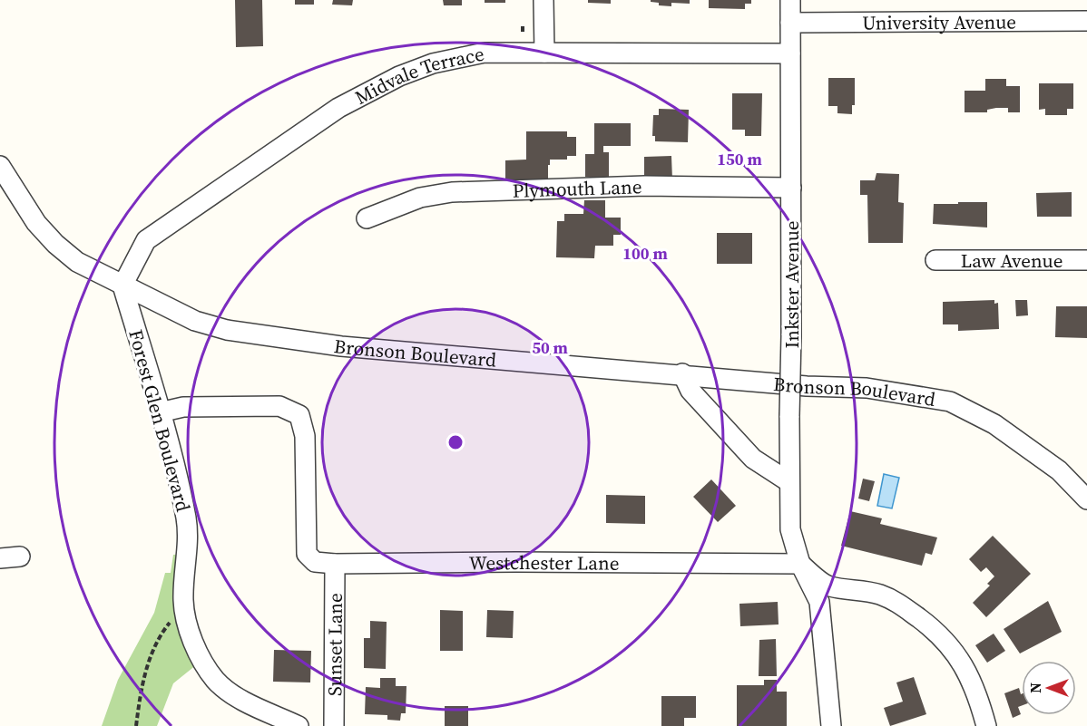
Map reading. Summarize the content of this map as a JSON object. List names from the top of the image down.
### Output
{
  "streets": {
    "street": [
      "University Avenue",
      "Midvale Terrace",
      "Plymouth Lane",
      "Law Avenue",
      "Inkster Avenue",
      "Bronson Boulevard",
      "Forest Glen Boulevard",
      "Westchester Lane",
      "Sunset Lane"
    ]
  },
  "crossings": [
    ["University Avenue", "Inkster Avenue"],
    ["Midvale Terrace", "Inkster Avenue"],
    ["Midvale Terrace", "Bronson Boulevard"],
    ["Midvale Terrace", "Forest Glen Boulevard"],
    ["Plymouth Lane", "Inkster Avenue"],
    ["Inkster Avenue", "Westchester Lane"],
    ["Bronson Boulevard", "Forest Glen Boulevard"],
    ["Forest Glen Boulevard", "Westchester Lane"],
    ["Westchester Lane", "Sunset Lane"]
  ],
  "north": "left",
  "rings": ["150 m", "100 m", "50 m"]
}
